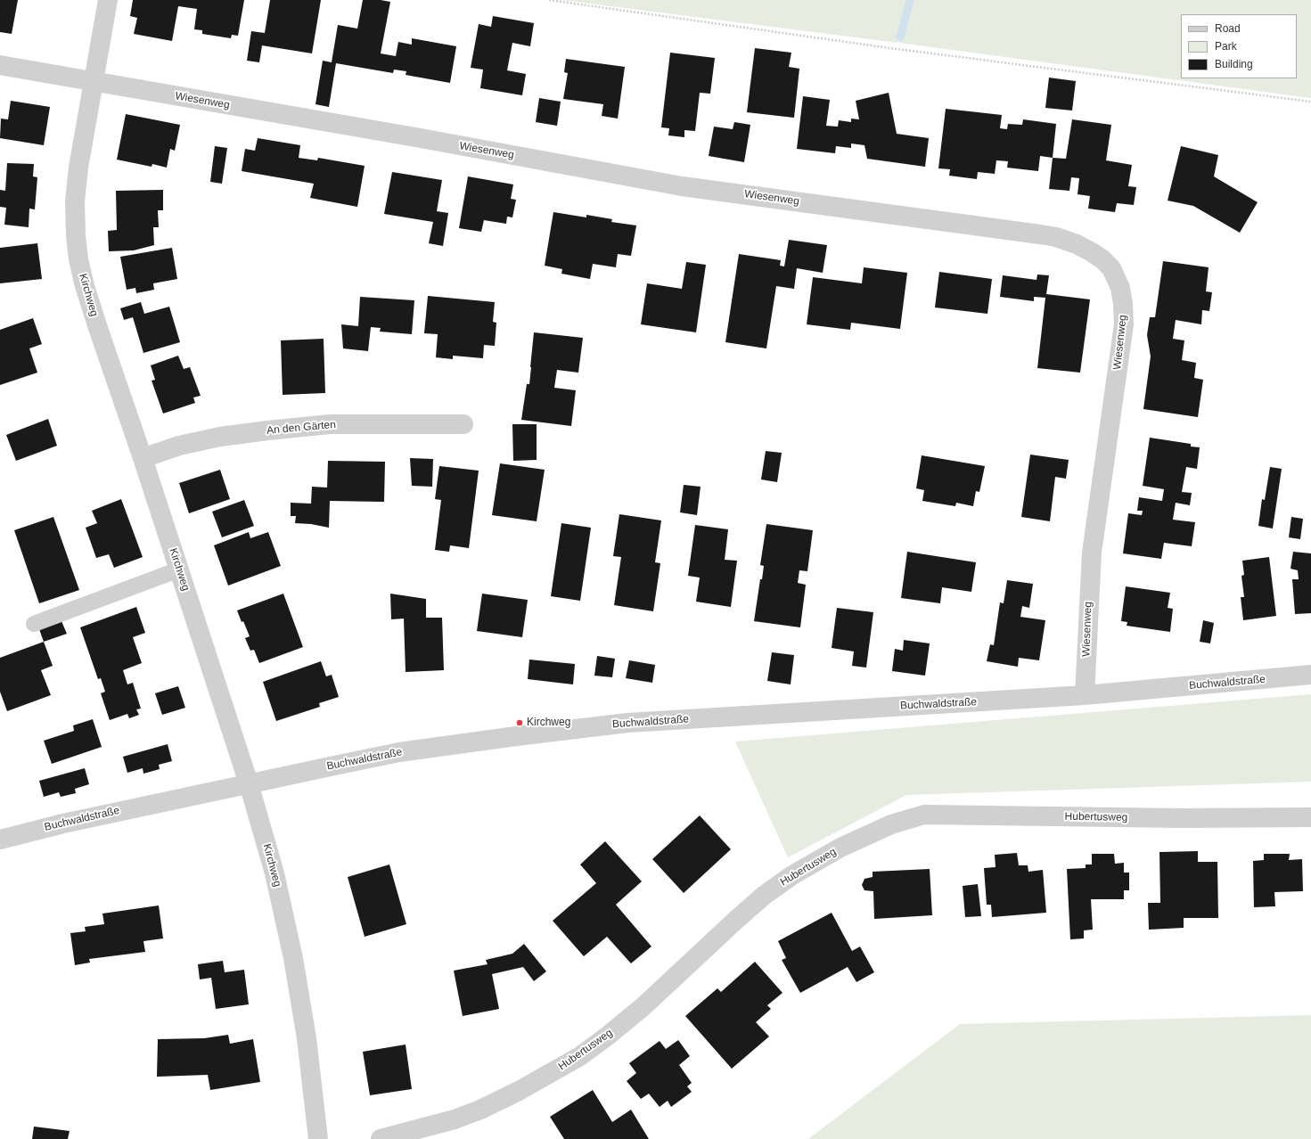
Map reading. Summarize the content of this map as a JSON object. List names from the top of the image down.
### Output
{
  "streets": {
    "street": [
      "Wiesenweg",
      "Kirchweg",
      "An den Gärten",
      "Buchwaldstraße",
      "Hubertusweg"
    ]
  },
  "crossings": [
    ["Wiesenweg", "Kirchweg"],
    ["Wiesenweg", "Buchwaldstraße"],
    ["Kirchweg", "An den Gärten"],
    ["Kirchweg", "Buchwaldstraße"]
  ],
  "places": ["Kirchweg"],
  "legend": ["Road", "Park", "Building"]
}
